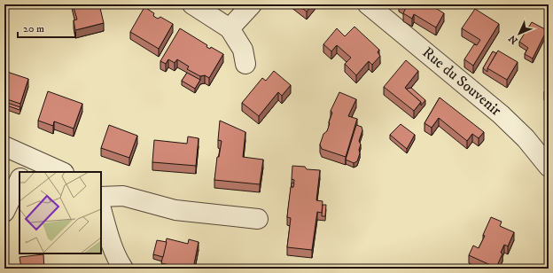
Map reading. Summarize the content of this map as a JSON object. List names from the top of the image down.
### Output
{
  "streets": {
    "street": ["Rue du Souvenir"]
  },
  "scale_bar": "20 m",
  "north": "bottom left"
}
